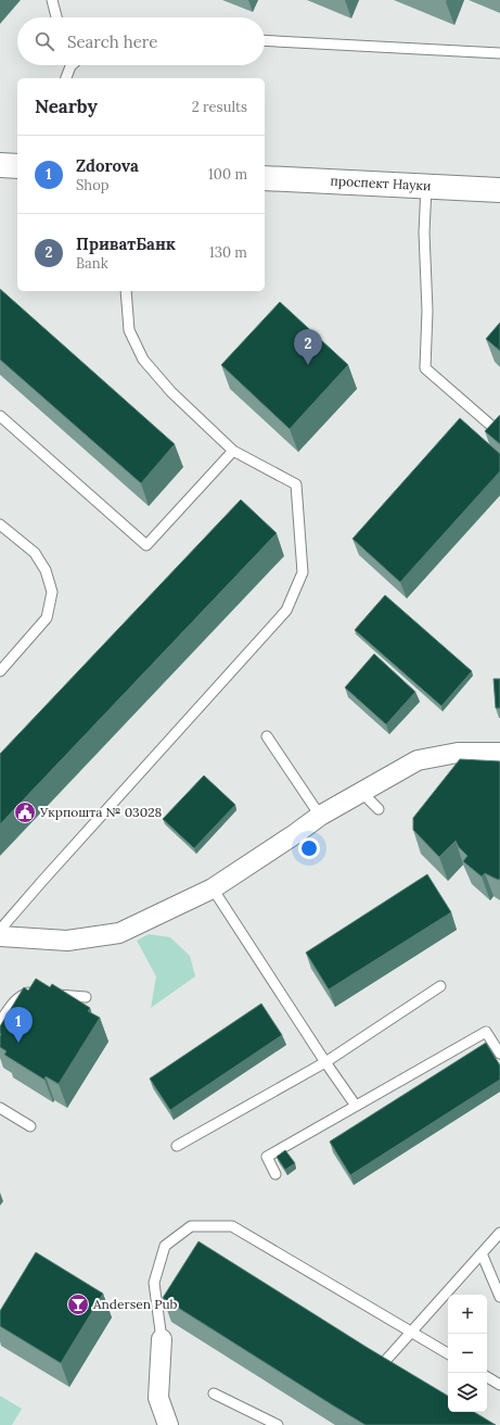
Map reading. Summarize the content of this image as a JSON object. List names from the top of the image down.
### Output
{
  "streets": {
    "main road": ["проспект Науки"]
  },
  "places": {
    "public building": ["Укрпошта № 03028"],
    "bar": ["Andersen Pub"]
  },
  "page": {
    "search": "Search here",
    "heading": ["Nearby", "2 results"],
    "list": [
      {
        "mark": "1",
        "name": "Zdorova",
        "note": "Shop",
        "value": "100 m"
      },
      {
        "mark": "2",
        "name": "ПриватБанк",
        "note": "Bank",
        "value": "130 m"
      }
    ],
    "pins": ["2", "1"],
    "map_buttons": ["+", "−"]
  }
}
